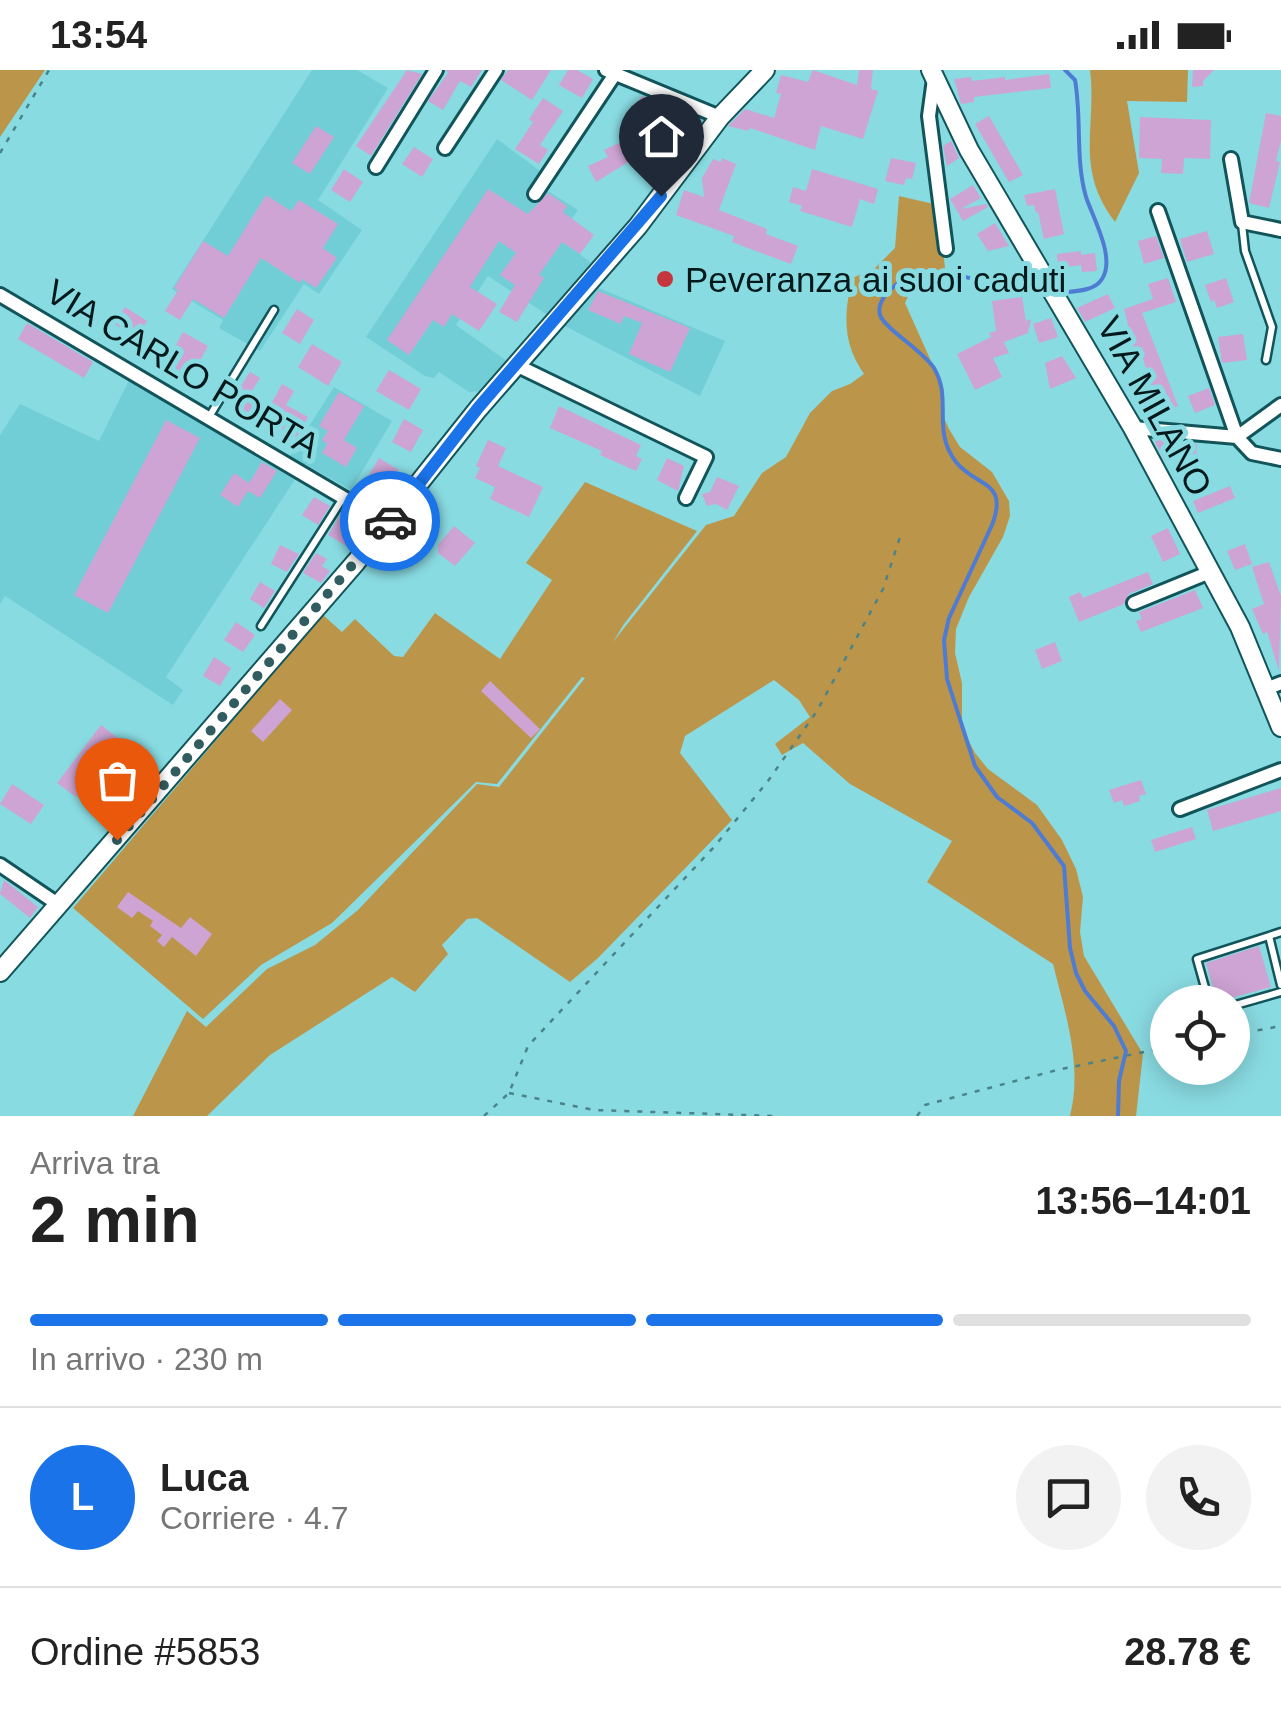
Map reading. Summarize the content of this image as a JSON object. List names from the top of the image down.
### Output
{
  "streets": {
    "street": ["VIA CARLO PORTA", "VIA MILANO"]
  },
  "places": ["Peveranza ai suoi caduti"],
  "page": {
    "status": "13:54",
    "heading": ["2 min", "Arriva tra", "13:56–14:01"],
    "panel": [
      "Luca",
      "Corriere · 4.7",
      "Ordine #5853",
      "28.78 €"
    ],
    "bar": "In arrivo · 230 m",
    "round": "L"
  }
}
